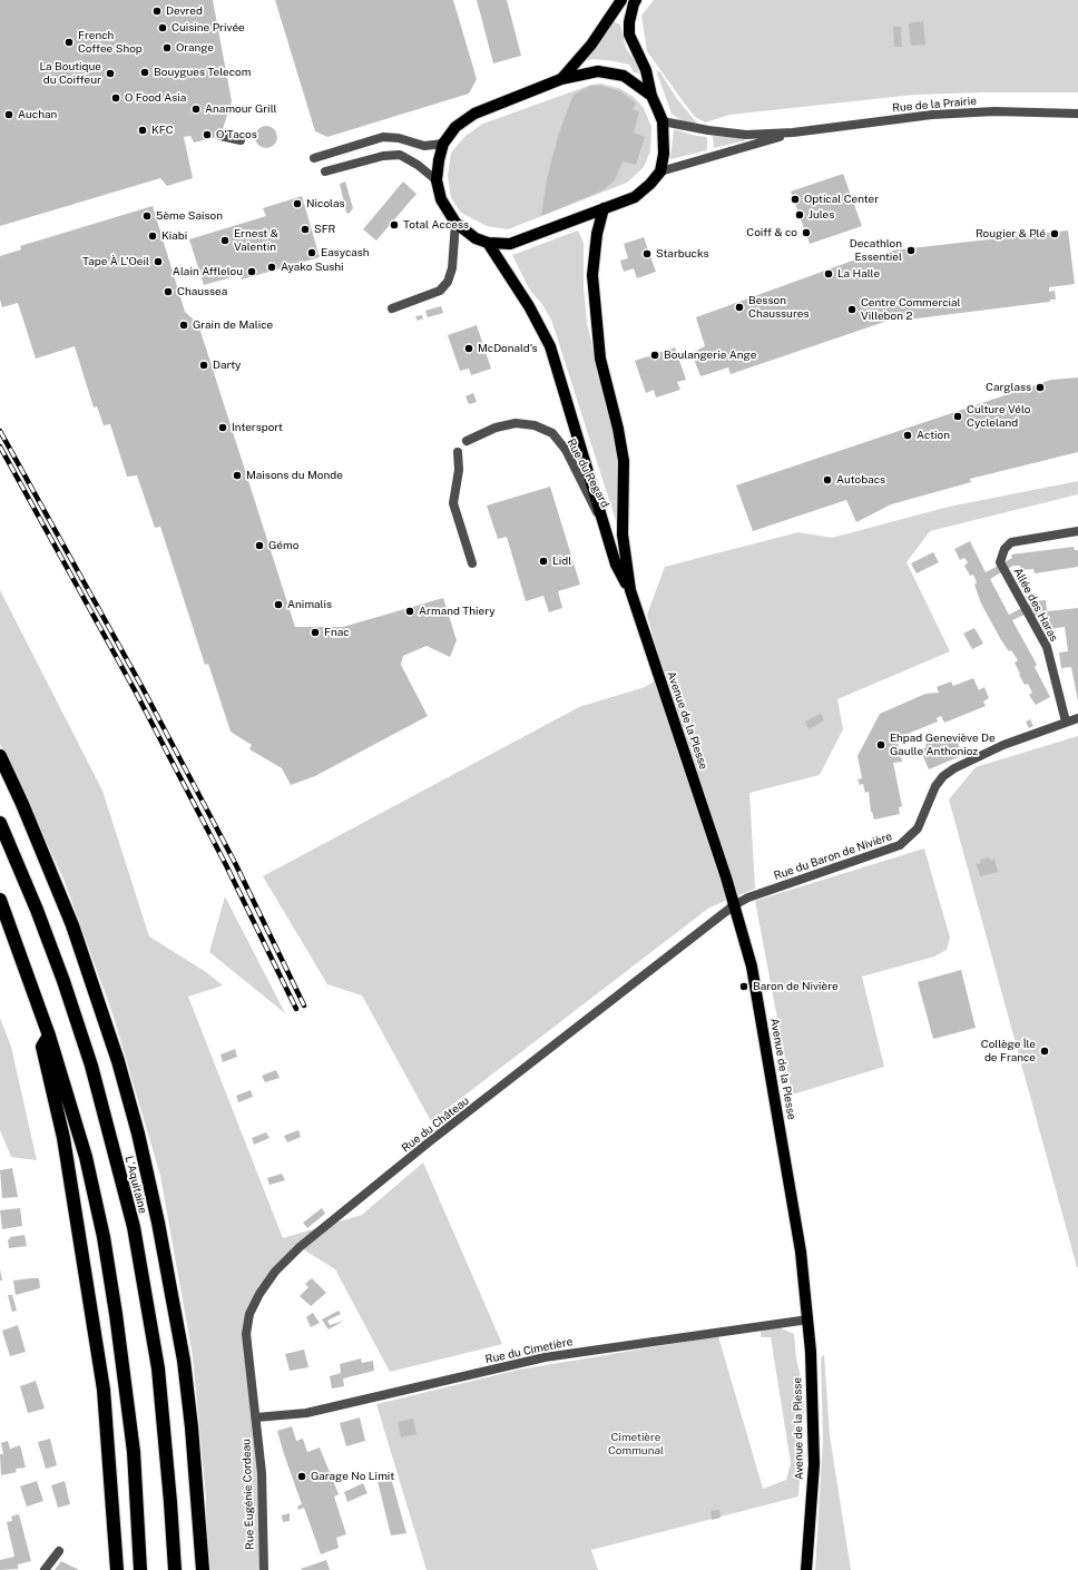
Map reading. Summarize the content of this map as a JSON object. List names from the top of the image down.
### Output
{
  "streets": {
    "highway": ["L'Aquitaine"],
    "main road": ["Avenue de la Plesse"],
    "street": [
      "Rue de la Prairie",
      "Rue du Regard",
      "Allée des Haras",
      "Rue du Baron de Nivière",
      "Rue du Château",
      "Rue du Cimetière",
      "Rue Eugénie Cordeau"
    ]
  },
  "crossings": [
    ["Rue de la Prairie", "Avenue de la Plesse"],
    ["Rue du Regard", "Avenue de la Plesse"],
    ["Allée des Haras", "Rue du Baron de Nivière"],
    ["Avenue de la Plesse", "Rue du Baron de Nivière"],
    ["Avenue de la Plesse", "Rue du Château"],
    ["Avenue de la Plesse", "Rue du Cimetière"],
    ["Rue du Baron de Nivière", "Rue du Château"],
    ["Rue du Château", "Rue du Cimetière"],
    ["Rue du Château", "Rue Eugénie Cordeau"],
    ["Rue du Cimetière", "Rue Eugénie Cordeau"]
  ],
  "parks": ["Cimetière Communal"],
  "places": [
    "Devred",
    "Cuisine Privée",
    "French Coffee Shop",
    "Orange",
    "Bouygues Telecom",
    "La Boutique du Coiffeur",
    "O Food Asia",
    "Anamour Grill",
    "Auchan",
    "KFC",
    "O'Tacos",
    "Optical Center",
    "Nicolas",
    "Jules",
    "5ème Saison",
    "Total Access",
    "SFR",
    "Coiff & co",
    "Rougier & Plé",
    "Kiabi",
    "Ernest & Valentin",
    "Decathlon Essentiel",
    "Easycash",
    "Starbucks",
    "Tape À L’Oeil",
    "Ayako Sushi",
    "Alain Afflelou",
    "La Halle",
    "Chaussea",
    "Besson Chaussures",
    "Centre Commercial Villebon 2",
    "Grain de Malice",
    "McDonald's",
    "Boulangerie Ange",
    "Darty",
    "Carglass",
    "Culture Vélo Cycleland",
    "Intersport",
    "Action",
    "Maisons du Monde",
    "Autobacs",
    "Gémo",
    "Lidl",
    "Animalis",
    "Armand Thiery",
    "Fnac",
    "Ehpad Geneviève De Gaulle Anthonioz",
    "Baron de Nivière",
    "Collège Île de France",
    "Garage No Limit"
  ]
}
